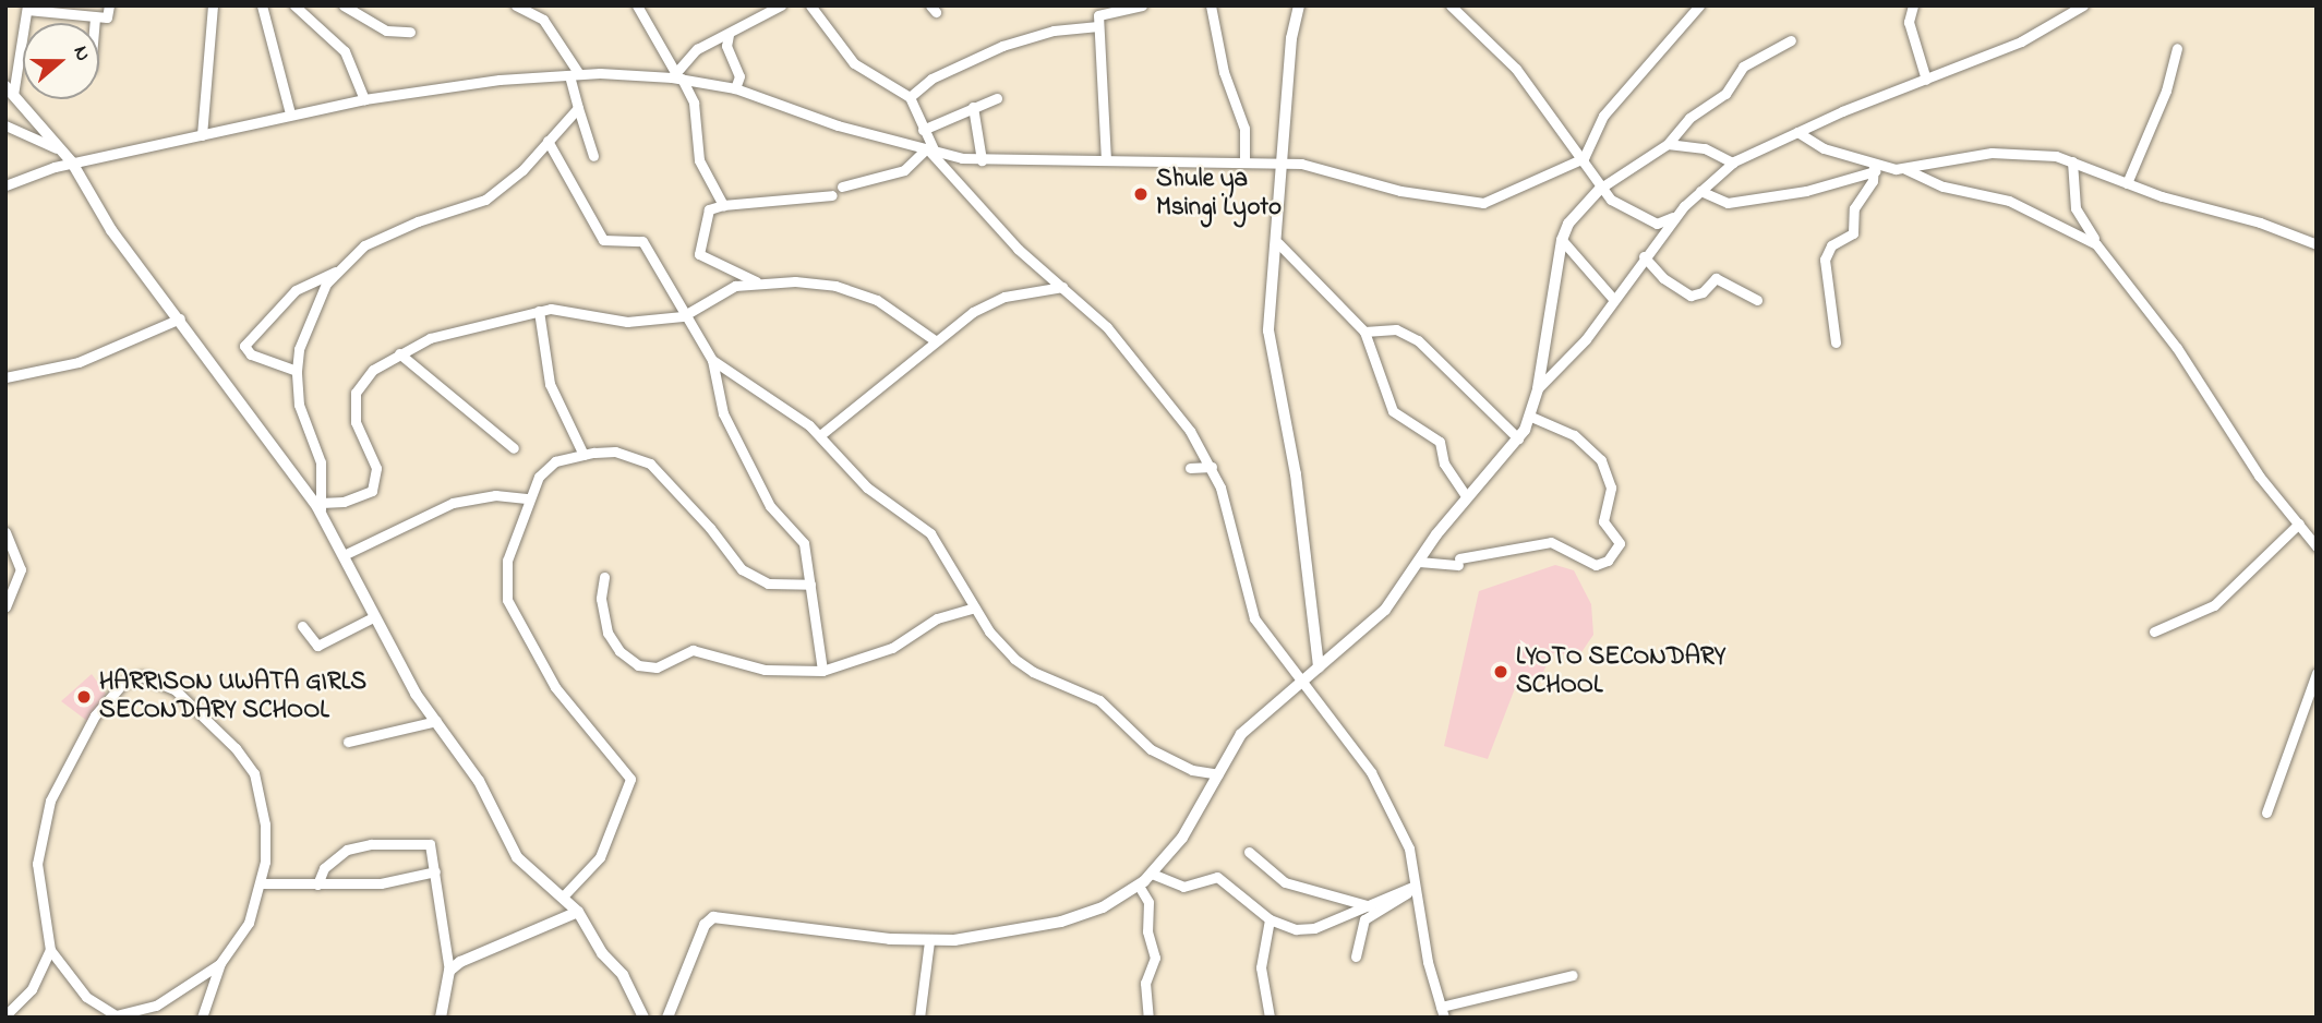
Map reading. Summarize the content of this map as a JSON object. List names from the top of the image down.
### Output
{
  "places": ["Shule ya Msingi Lyoto", "LYOTO SECONDARY SCHOOL", "HARRISON UWATA GIRLS SECONDARY SCHOOL"],
  "north": "right"
}
